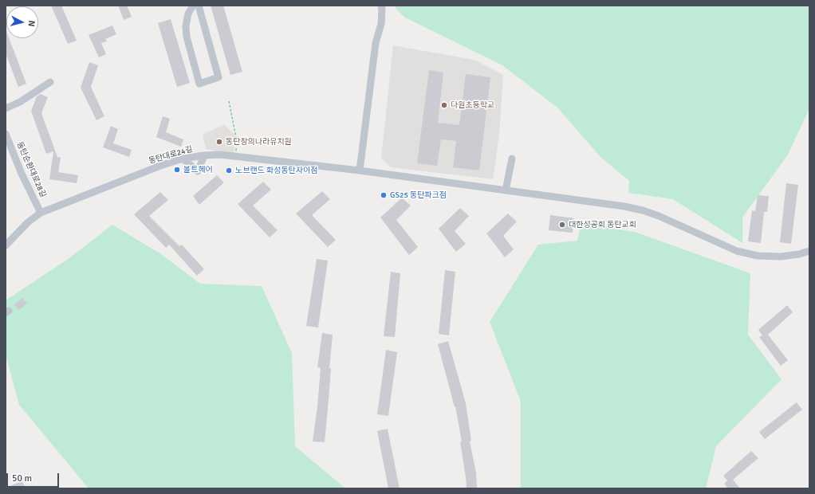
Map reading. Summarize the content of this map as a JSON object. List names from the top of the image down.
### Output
{
  "streets": {
    "street": ["동탄대로24길", "동탄순환대로28길"]
  },
  "crossings": [
    ["동탄대로24길", "동탄순환대로28길"]
  ],
  "places": [
    "다원초등학교",
    "동탄창의나라유치원",
    "볼트헤어",
    "노브랜드 화성동탄자이점",
    "GS25 동탄파크점",
    "대한성공회 동탄교회"
  ],
  "scale_bar": "50 m",
  "north": "right"
}
